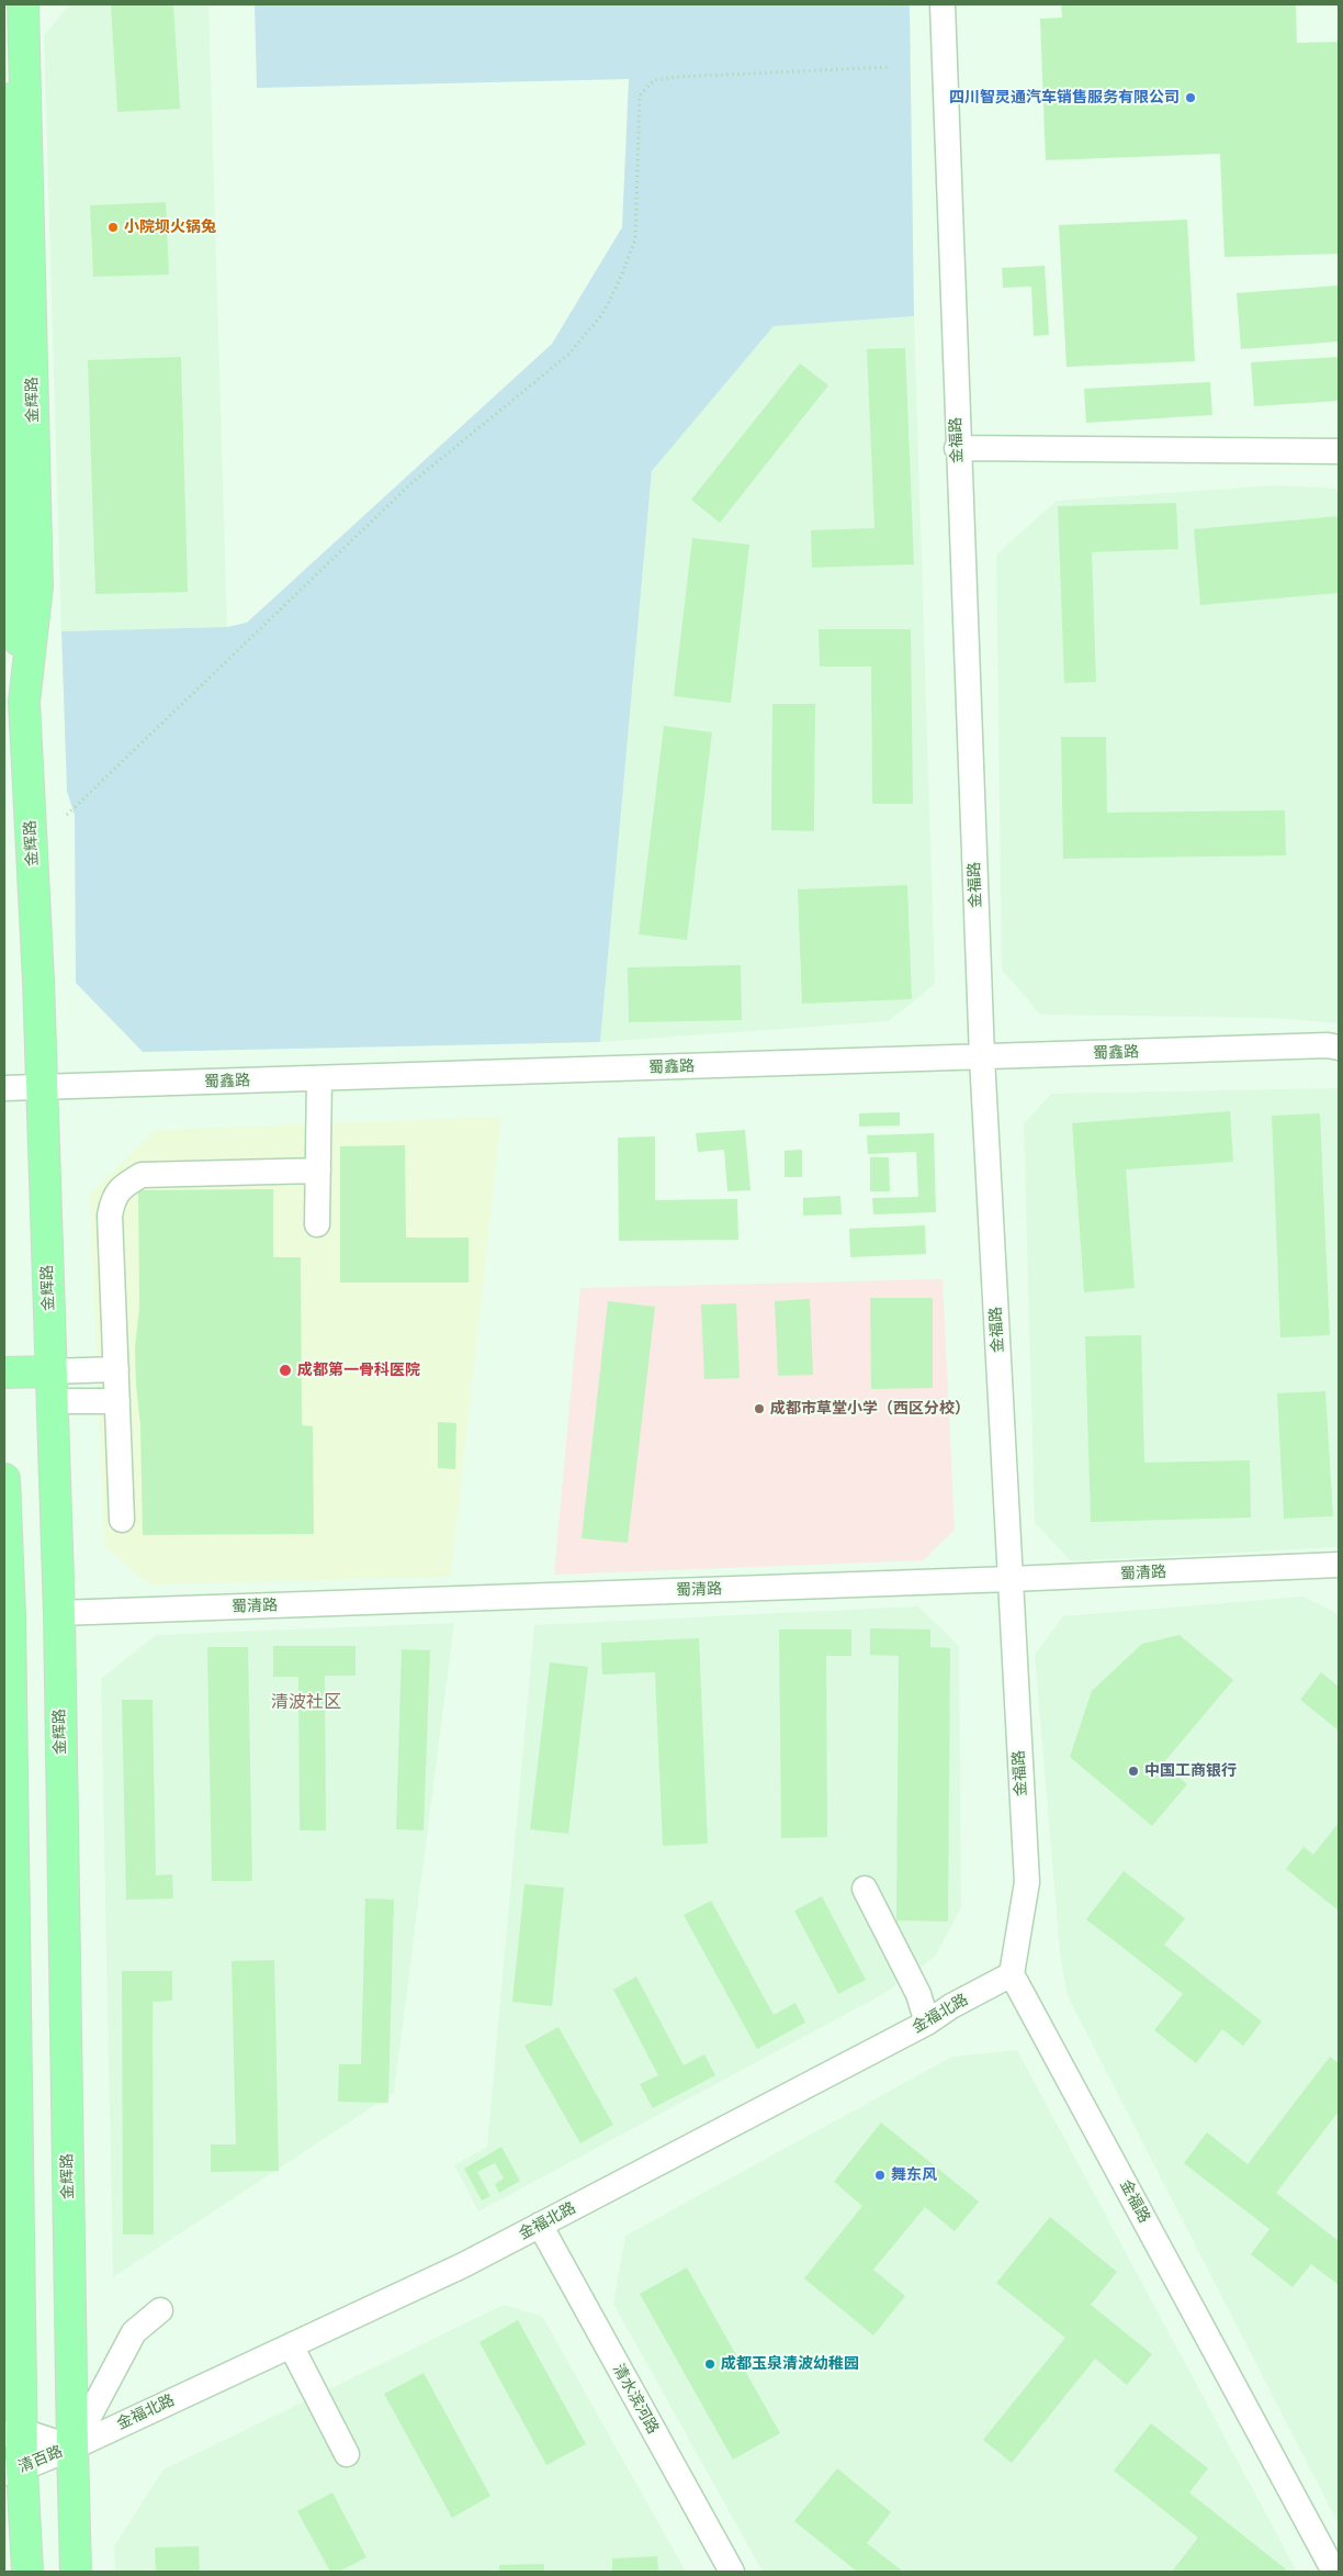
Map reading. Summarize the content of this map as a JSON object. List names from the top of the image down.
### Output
{
  "streets": {
    "main road": ["金辉路"],
    "street": [
      "金福路",
      "蜀鑫路",
      "蜀清路",
      "金福北路",
      "清水滨河路",
      "清百路"
    ]
  },
  "crossings": [
    ["金辉路", "蜀鑫路"],
    ["金辉路", "蜀清路"],
    ["金辉路", "金福北路"],
    ["金辉路", "清百路"],
    ["金福路", "蜀鑫路"],
    ["金福路", "蜀清路"],
    ["金福路", "金福北路"],
    ["金福北路", "清水滨河路"],
    ["金福北路", "清百路"]
  ],
  "districts": ["清波社区"],
  "places": [
    "四川智灵通汽车销售服务有限公司",
    "小院坝火锅兔",
    "成都第一骨科医院",
    "成都市草堂小学（西区分校）",
    "中国工商银行",
    "舞东风",
    "成都玉泉清波幼稚园"
  ]
}
